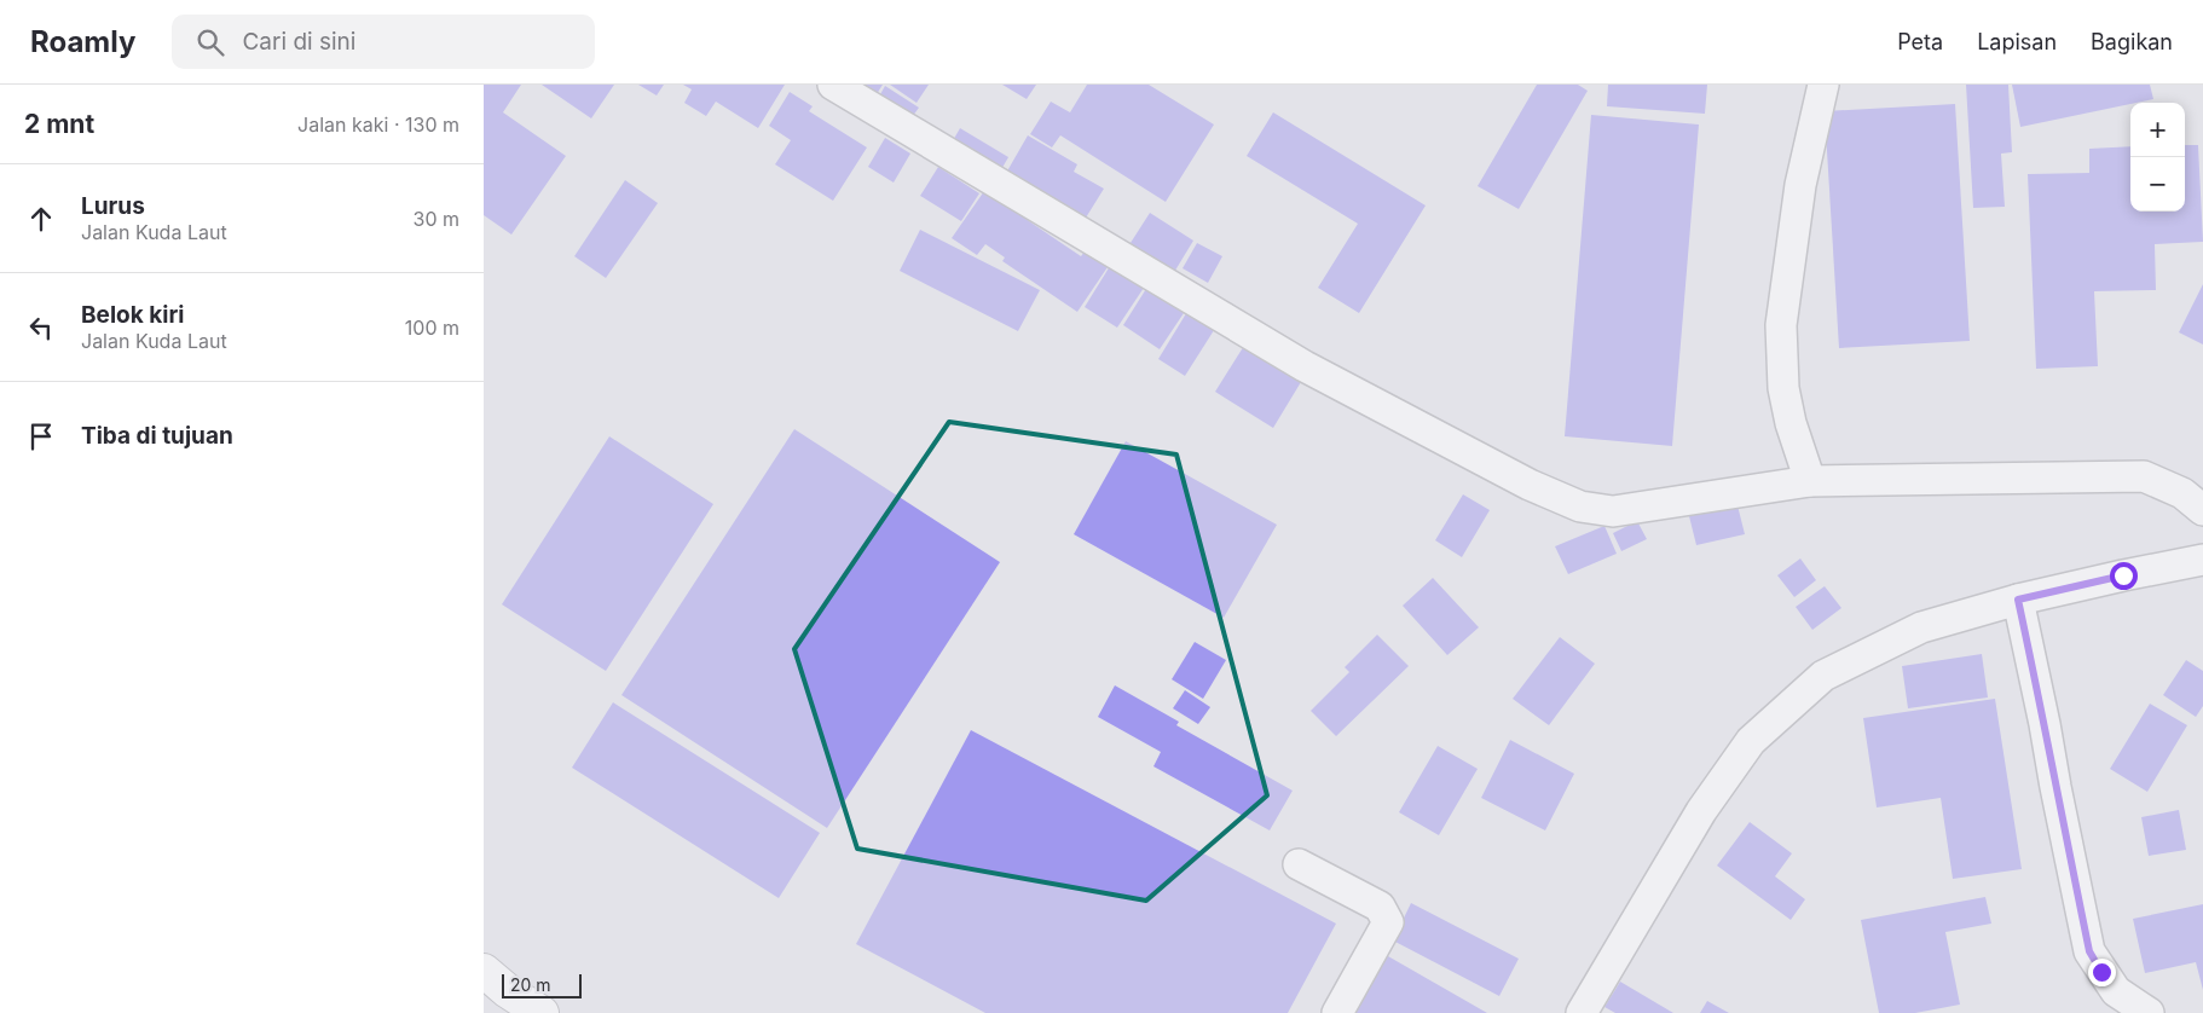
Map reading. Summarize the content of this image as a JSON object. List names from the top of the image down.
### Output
{
  "scale_bar": "20 m",
  "page": {
    "header": "Roamly",
    "search": "Cari di sini",
    "nav": ["Peta", "Lapisan", "Bagikan"],
    "heading": ["2 mnt", "Jalan kaki · 130 m"],
    "map_buttons": ["+", "−"],
    "list": [
      ["Lurus", "Jalan Kuda Laut", "30 m"],
      ["Belok kiri", "Jalan Kuda Laut", "100 m"],
      "Tiba di tujuan"
    ],
    "scale": "20 m"
  }
}
